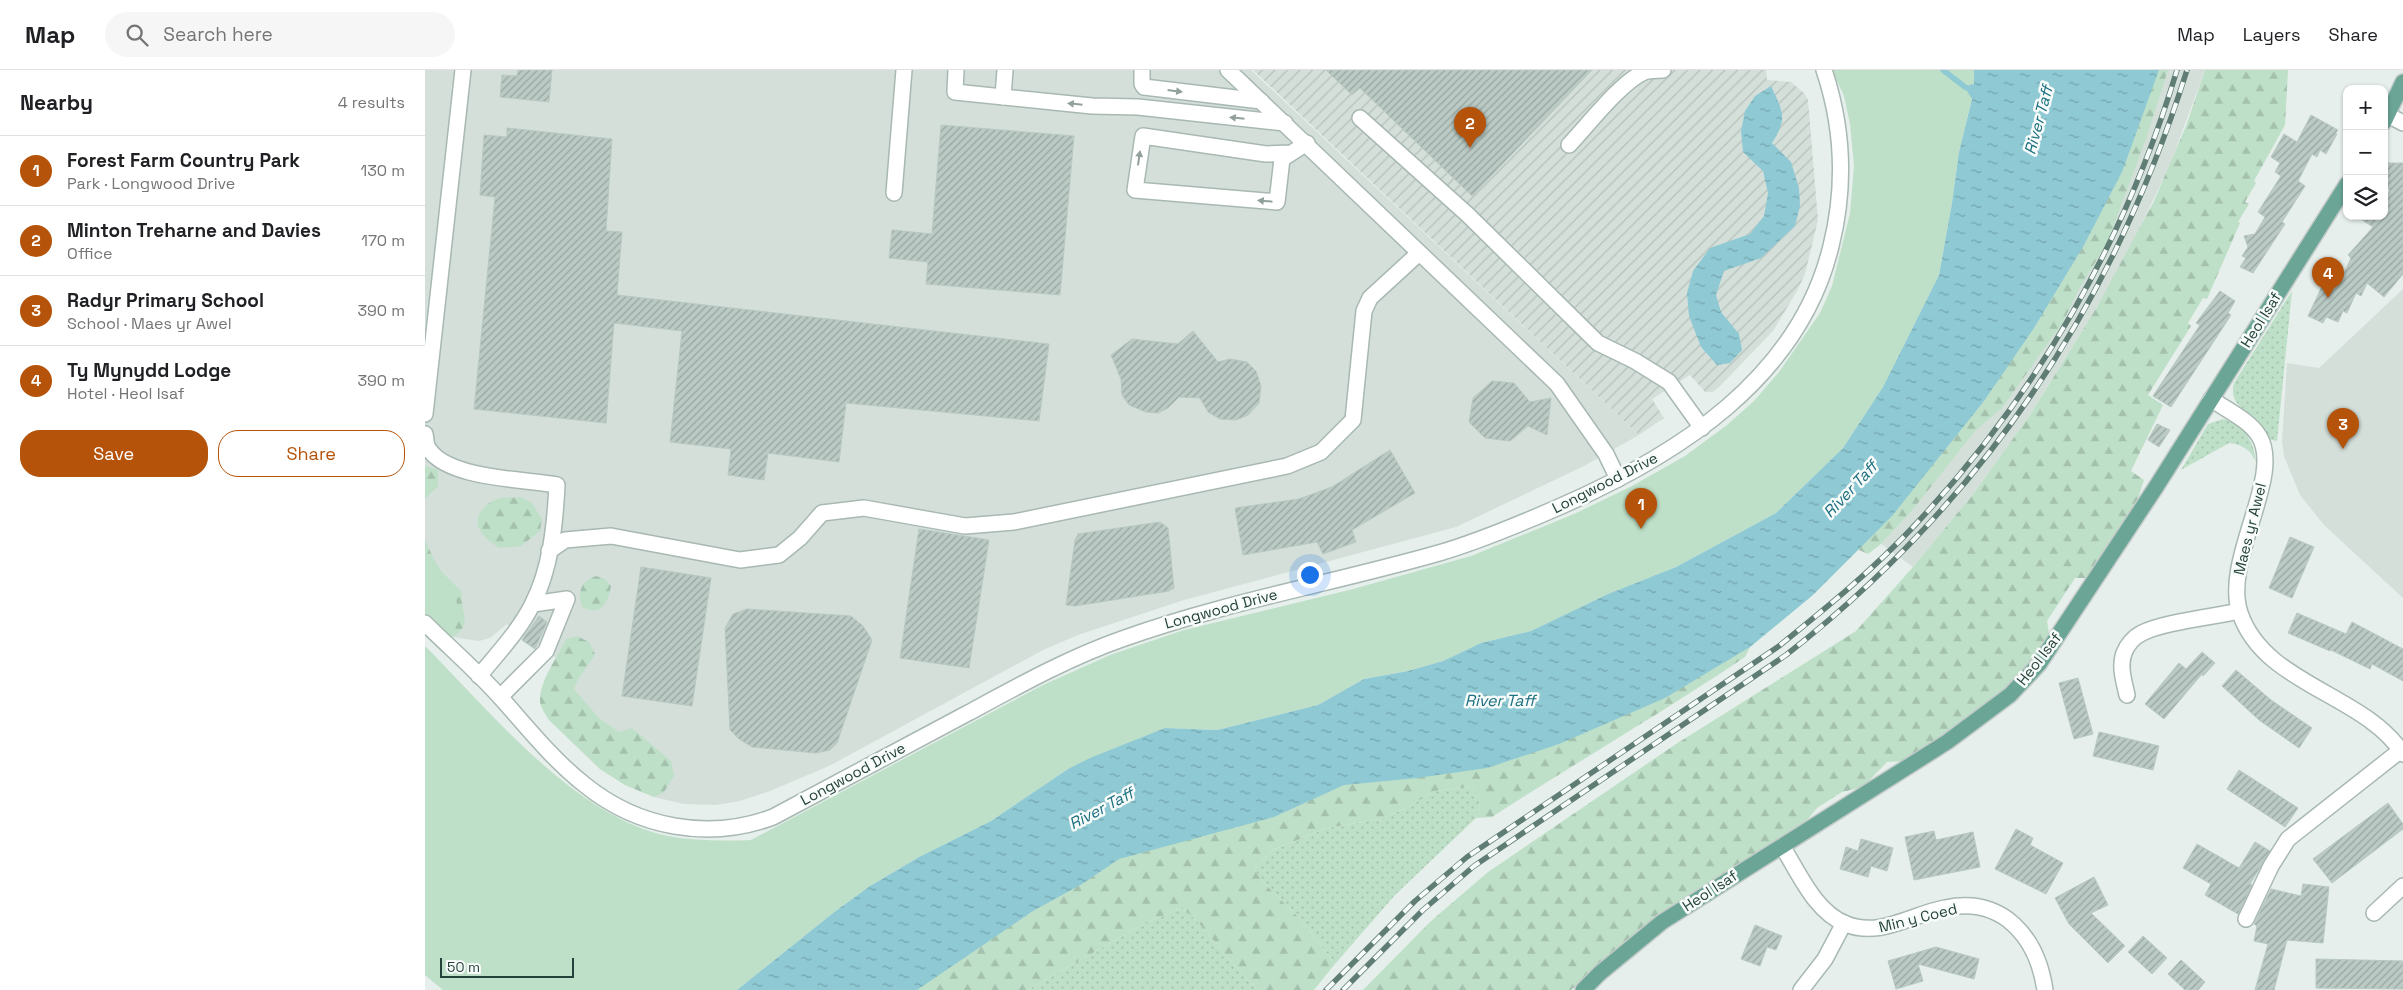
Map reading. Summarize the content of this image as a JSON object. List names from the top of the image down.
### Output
{
  "streets": {
    "main road": ["Heol Isaf"],
    "street": ["Longwood Drive", "Maes yr Awel", "Min y Coed"]
  },
  "crossings": [
    ["Heol Isaf", "Maes yr Awel"],
    ["Heol Isaf", "Min y Coed"]
  ],
  "water": ["River Taff"],
  "scale_bar": "50 m",
  "page": {
    "header": "Map",
    "search": "Search here",
    "nav": ["Map", "Layers", "Share"],
    "heading": ["Nearby", "4 results"],
    "map_buttons": ["+", "−"],
    "pins": [
      "2",
      "4",
      "3",
      "1"
    ],
    "list": [
      {
        "mark": "1",
        "name": "Forest Farm Country Park",
        "note": "Park · Longwood Drive",
        "value": "130 m"
      },
      {
        "mark": "2",
        "name": "Minton Treharne and Davies",
        "note": "Office",
        "value": "170 m"
      },
      {
        "mark": "3",
        "name": "Radyr Primary School",
        "note": "School · Maes yr Awel",
        "value": "390 m"
      },
      {
        "mark": "4",
        "name": "Ty Mynydd Lodge",
        "note": "Hotel · Heol Isaf",
        "value": "390 m"
      }
    ],
    "buttons": ["Save", "Share"],
    "scale": "50 m"
  }
}
